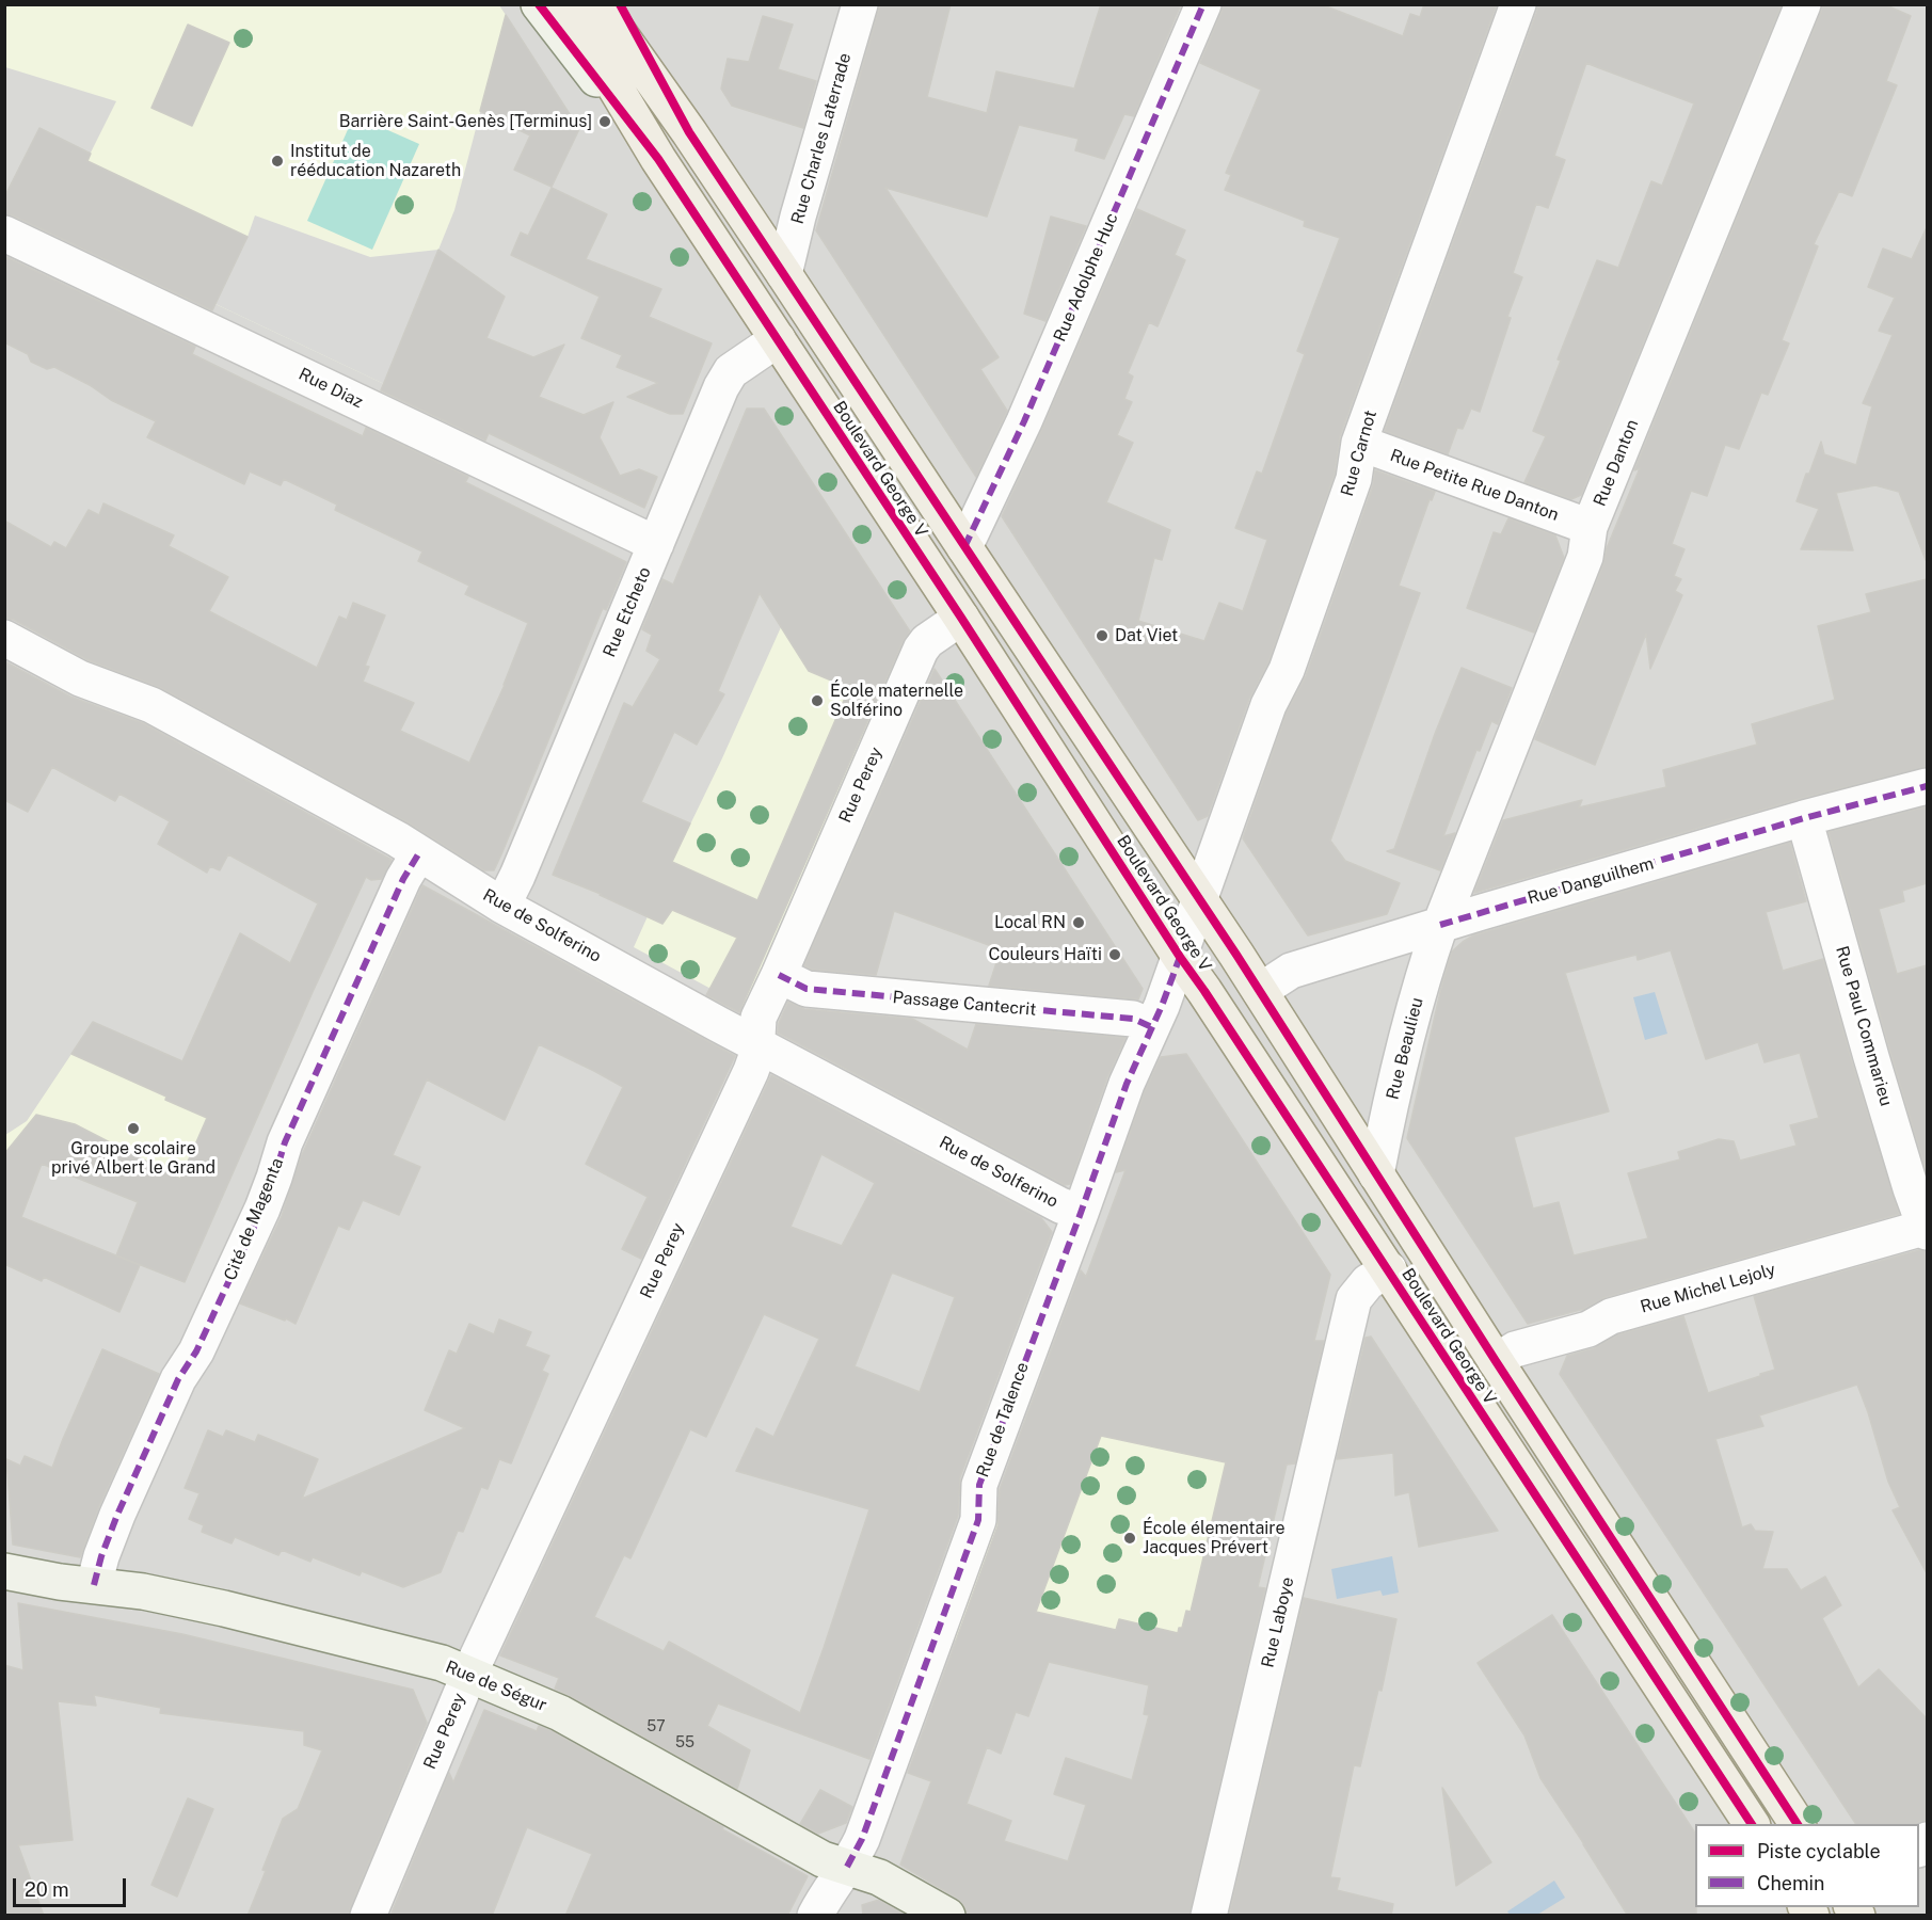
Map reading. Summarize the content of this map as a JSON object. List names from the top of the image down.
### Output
{
  "streets": {
    "main road": ["Boulevard George V"],
    "street": [
      "Rue Charles Laterrade",
      "Rue Adolphe Huc",
      "Rue Diaz",
      "Rue Carnot",
      "Rue Danton",
      "Rue Petite Rue Danton",
      "Rue Etcheto",
      "Rue Perey",
      "Rue Danguilhem",
      "Rue de Solferino",
      "Passage Cantecrit",
      "Rue Paul Commarieu",
      "Rue Beaulieu",
      "Cité de Magenta",
      "Rue Michel Lejoly",
      "Rue de Talence",
      "Rue Laboye",
      "Rue de Ségur"
    ]
  },
  "crossings": [
    ["Rue Charles Laterrade", "Boulevard George V"],
    ["Rue Adolphe Huc", "Boulevard George V"],
    ["Rue Diaz", "Rue Etcheto"],
    ["Rue Carnot", "Boulevard George V"],
    ["Rue Carnot", "Rue Petite Rue Danton"],
    ["Rue Carnot", "Rue de Talence"],
    ["Rue Danton", "Rue Petite Rue Danton"],
    ["Rue Danton", "Rue Danguilhem"],
    ["Rue Danton", "Rue Beaulieu"],
    ["Boulevard George V", "Rue Etcheto"],
    ["Boulevard George V", "Rue Perey"],
    ["Boulevard George V", "Rue Danguilhem"],
    ["Boulevard George V", "Rue Beaulieu"],
    ["Boulevard George V", "Rue Michel Lejoly"],
    ["Boulevard George V", "Rue de Talence"],
    ["Boulevard George V", "Rue Laboye"],
    ["Rue Etcheto", "Rue de Solferino"],
    ["Rue Perey", "Rue de Solferino"],
    ["Rue Perey", "Passage Cantecrit"],
    ["Rue Perey", "Rue de Ségur"],
    ["Rue Danguilhem", "Rue Paul Commarieu"],
    ["Rue Danguilhem", "Rue Beaulieu"],
    ["Rue de Solferino", "Cité de Magenta"],
    ["Rue de Solferino", "Rue de Talence"],
    ["Passage Cantecrit", "Rue de Talence"],
    ["Rue Paul Commarieu", "Rue Michel Lejoly"],
    ["Cité de Magenta", "Rue de Ségur"],
    ["Rue de Talence", "Rue de Ségur"]
  ],
  "places": [
    "Barrière Saint-Genès [Terminus]",
    "Institut de rééducation Nazareth",
    "Dat Viet",
    "École maternelle Solférino",
    "Local RN",
    "Couleurs Haïti",
    "Groupe scolaire privé Albert le Grand",
    "École élementaire Jacques Prévert"
  ],
  "house_numbers": ["57", "55"],
  "legend": ["Piste cyclable", "Chemin"],
  "scale_bar": "20 m"
}
